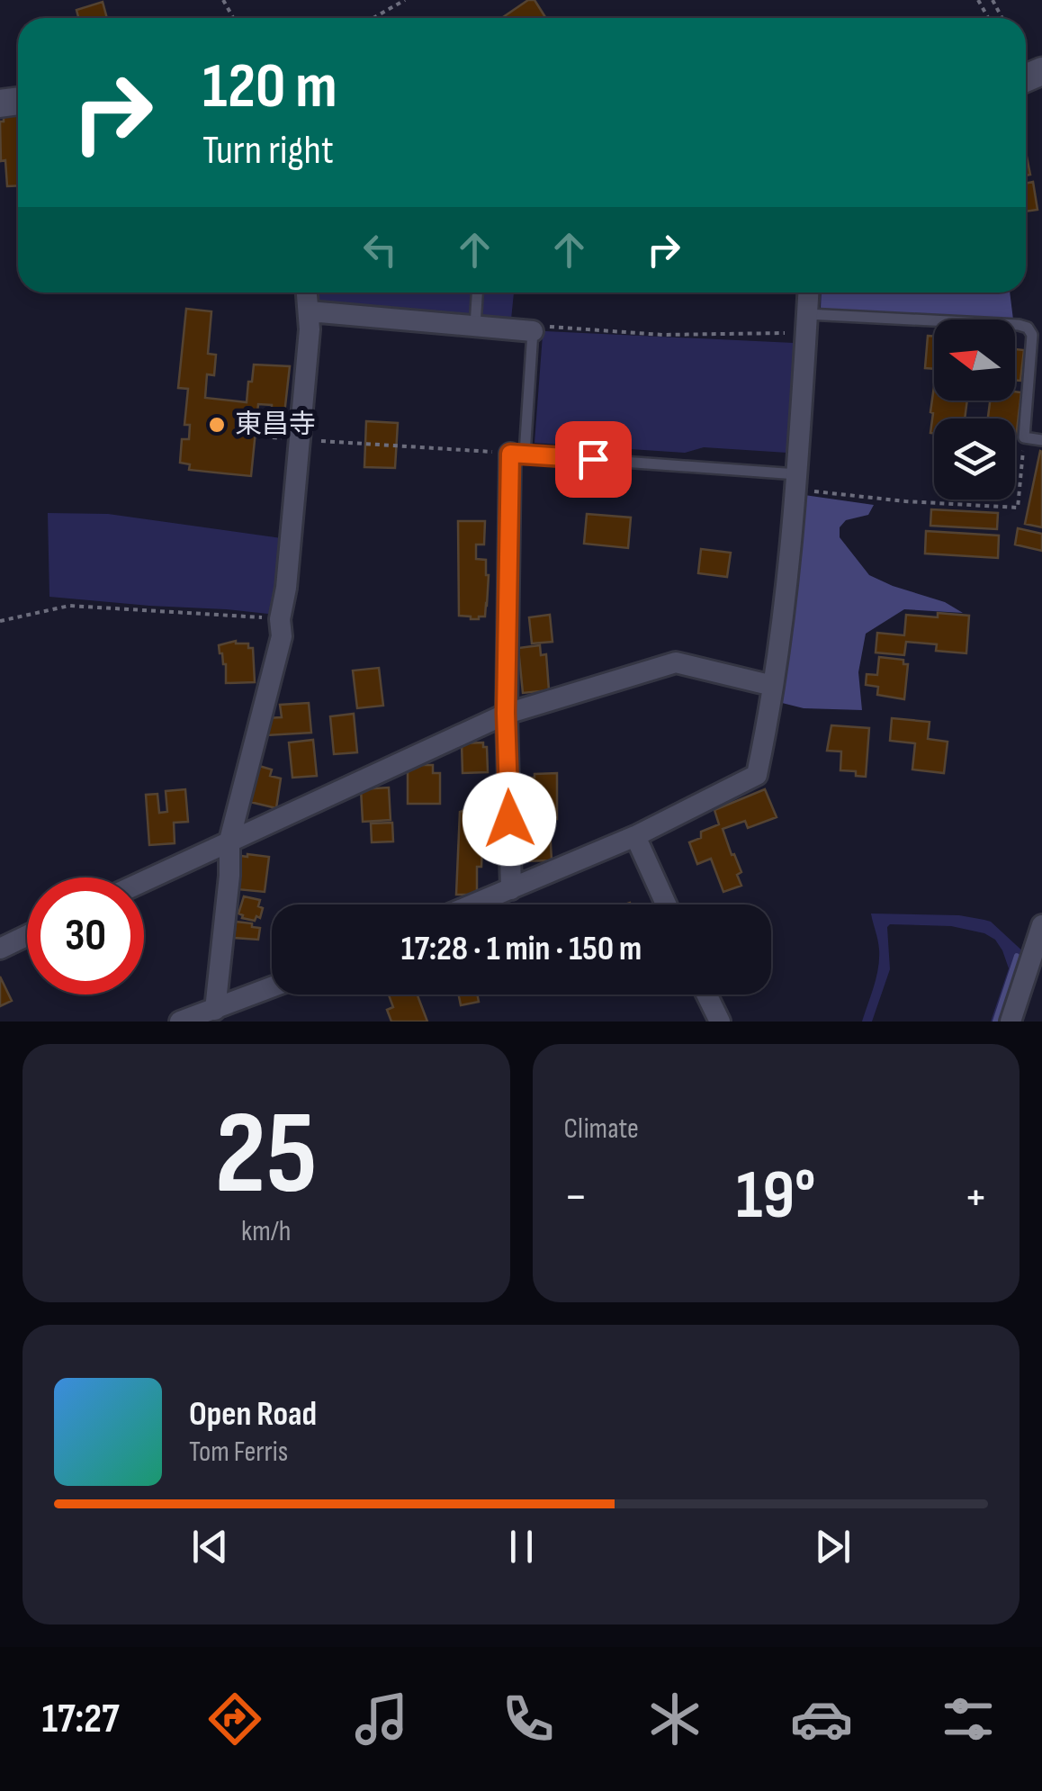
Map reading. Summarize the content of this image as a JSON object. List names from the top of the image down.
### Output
{
  "places": ["東昌寺"],
  "north": "left",
  "page": {
    "turn": ["120 m", "Turn right"],
    "limit": "30",
    "trip": "17:28 · 1 min · 150 m",
    "tile": [
      ["25", "km/h"],
      "Climate"
    ],
    "heat": ["−", "19°", "+"],
    "song": ["Open Road", "Tom Ferris"],
    "tabs": "17:27"
  }
}
